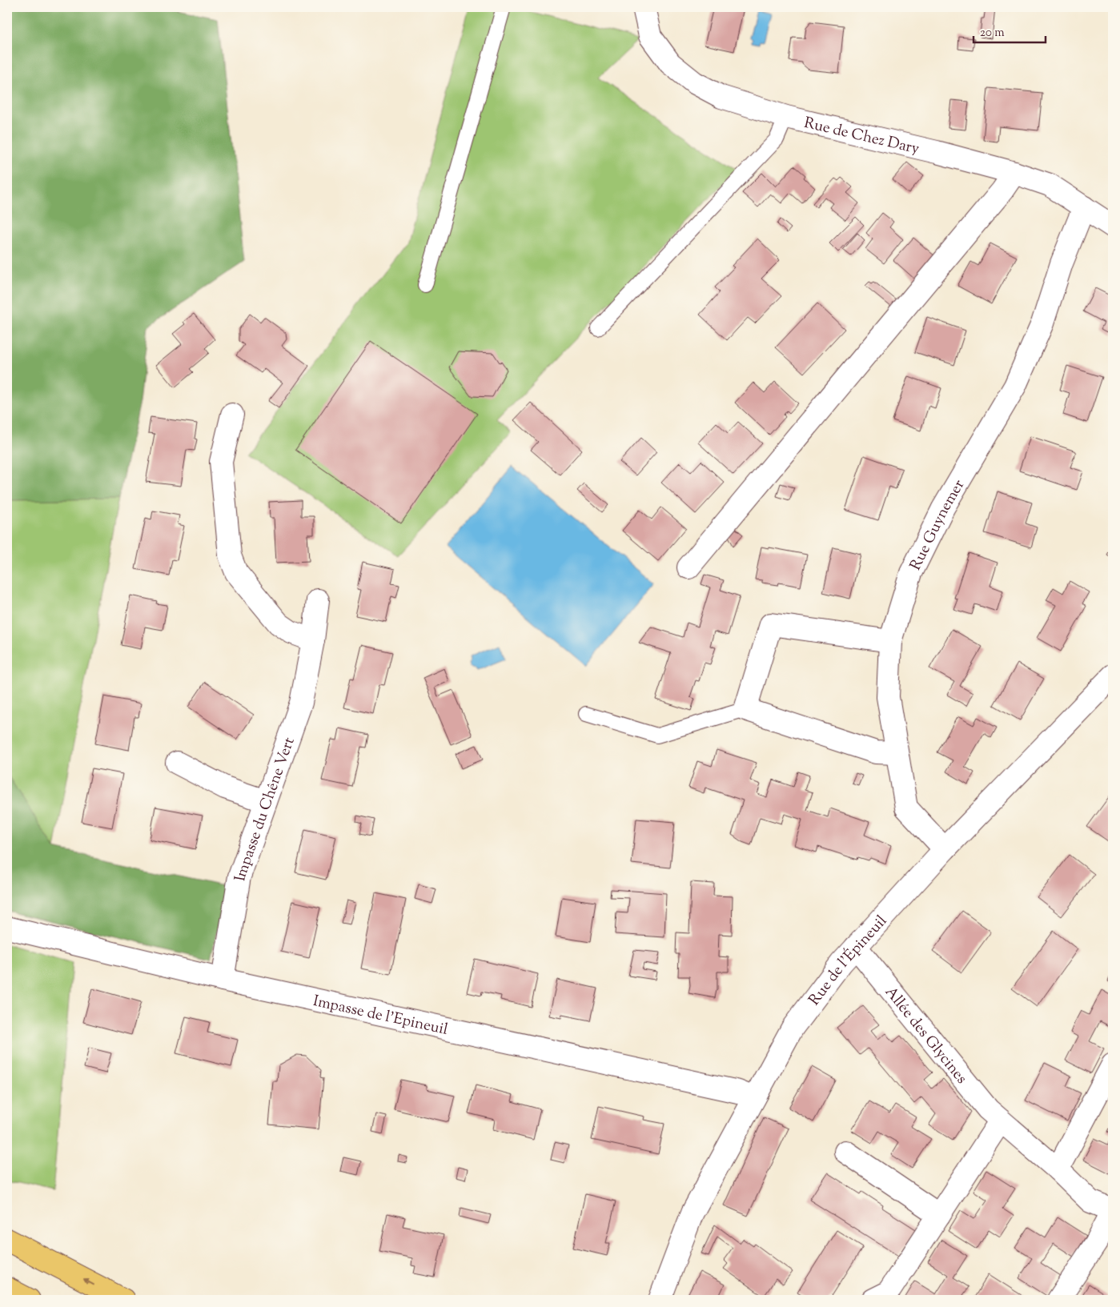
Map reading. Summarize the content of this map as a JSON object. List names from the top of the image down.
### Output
{
  "streets": {
    "street": [
      "Rue de Chez Dary",
      "Rue Guynemer",
      "Impasse du Chêne Vert",
      "Rue de l'Épineuil",
      "Impasse de l'Epineuil",
      "Allée des Glycines"
    ]
  },
  "crossings": [
    ["Rue de Chez Dary", "Rue Guynemer"],
    ["Rue Guynemer", "Rue de l'Épineuil"],
    ["Impasse du Chêne Vert", "Impasse de l'Epineuil"],
    ["Rue de l'Épineuil", "Impasse de l'Epineuil"],
    ["Rue de l'Épineuil", "Allée des Glycines"]
  ],
  "scale_bar": "20 m"
}
